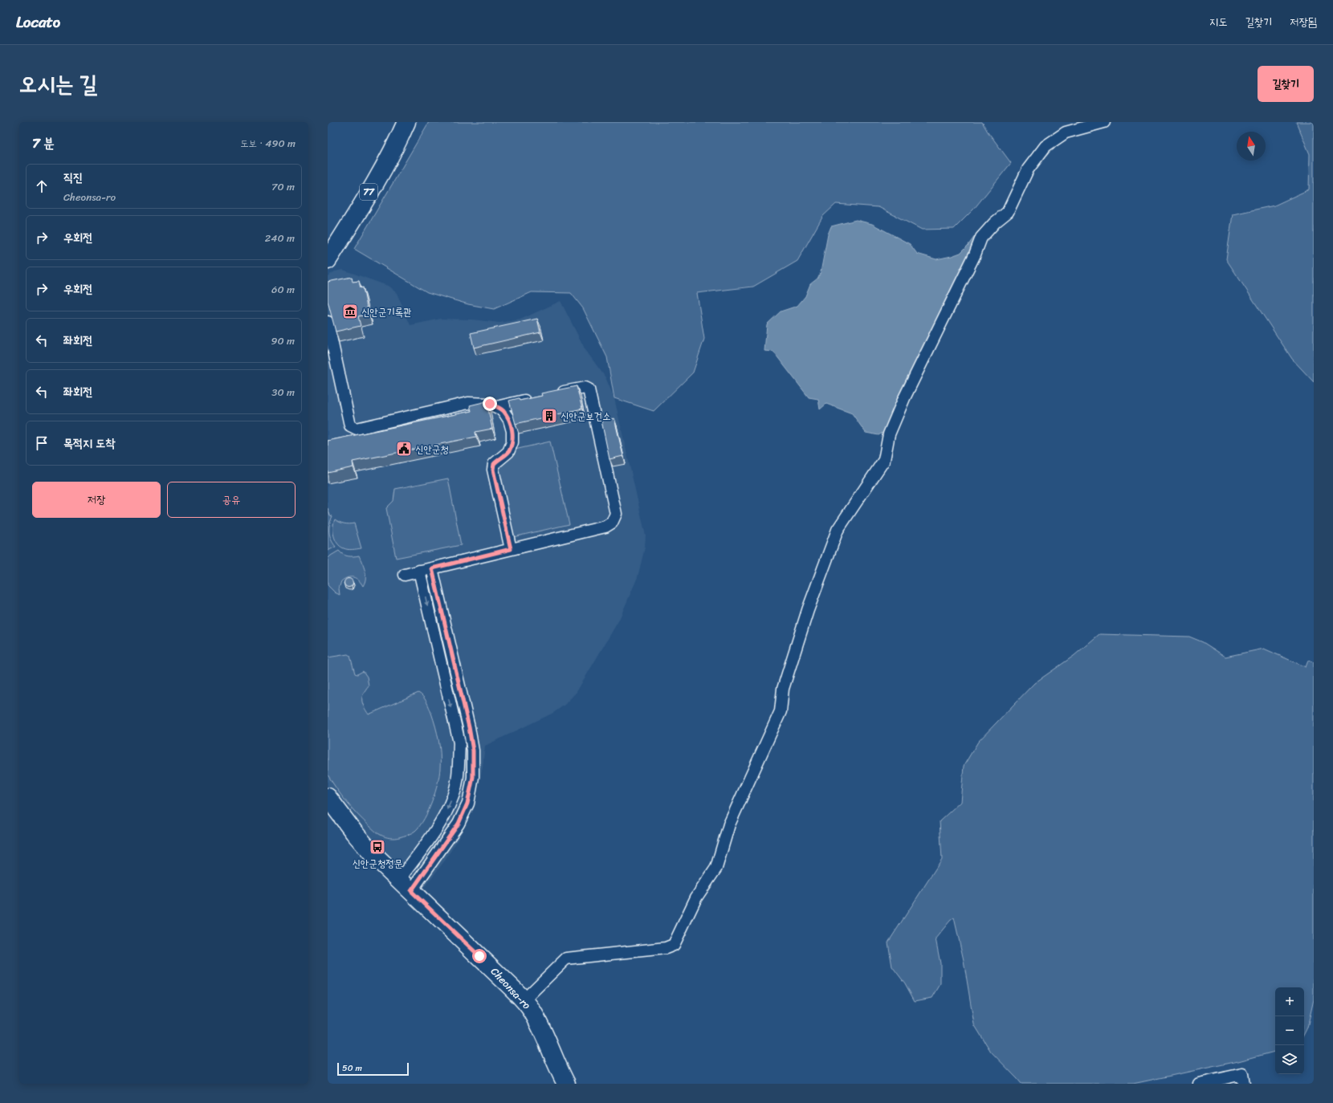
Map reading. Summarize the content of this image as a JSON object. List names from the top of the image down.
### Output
{
  "streets": {
    "main road": ["77", "Cheonsa-ro"]
  },
  "places": {
    "museum": ["신안군기록관"],
    "building": ["신안군보건소"],
    "public building": ["신안군청"],
    "bus stop": ["신안군청정문"]
  },
  "scale_bar": "50 m",
  "north": "top",
  "page": {
    "header": "Locato",
    "nav": ["지도", "길찾기", "저장됨"],
    "title": "오시는 길",
    "buttons": [
      "길찾기",
      ["저장", "공유"]
    ],
    "heading": ["7 분", "도보 · 490 m"],
    "list": [
      ["직진", "Cheonsa-ro", "70 m"],
      ["우회전", "240 m"],
      ["우회전", "60 m"],
      ["좌회전", "90 m"],
      ["좌회전", "30 m"],
      "목적지 도착"
    ],
    "map_buttons": ["+", "−"],
    "scale": "50 m"
  }
}
